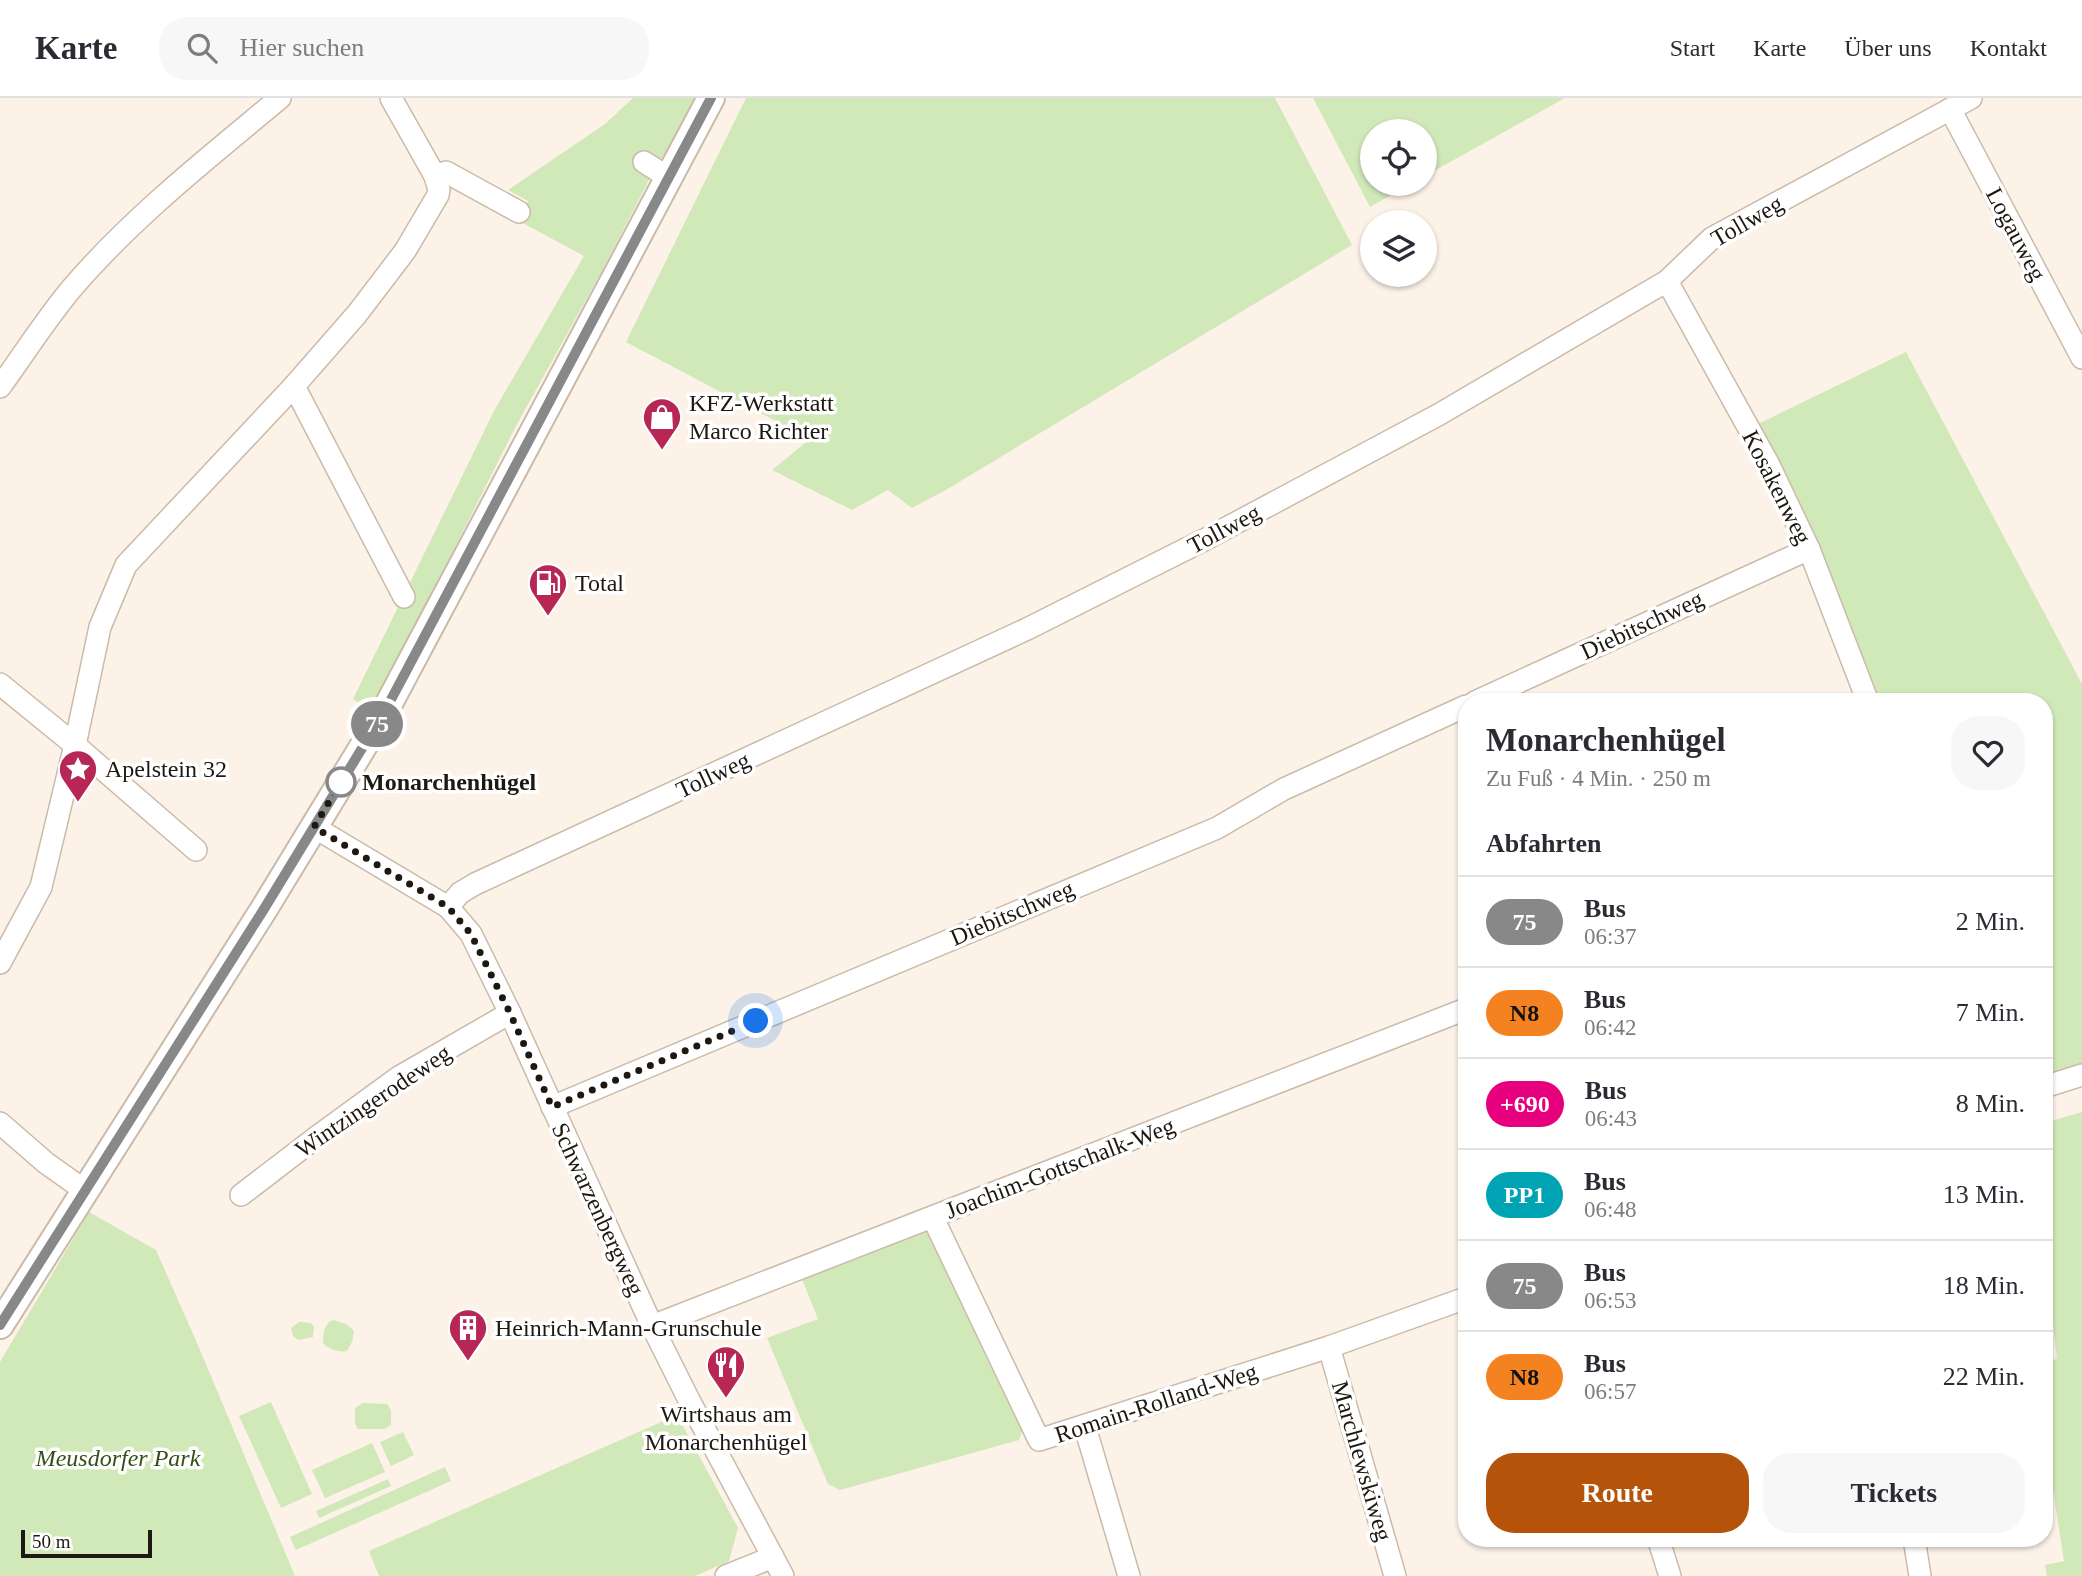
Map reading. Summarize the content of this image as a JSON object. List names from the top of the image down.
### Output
{
  "streets": {
    "street": [
      "Tollweg",
      "Logauweg",
      "Kosakenweg",
      "Diebitschweg",
      "Wintzingerodeweg",
      "Joachim-Gottschalk-Weg",
      "Schwarzenbergweg",
      "Romain-Rolland-Weg",
      "Marchlewskiweg"
    ]
  },
  "crossings": [
    ["Tollweg", "Logauweg"],
    ["Tollweg", "Kosakenweg"],
    ["Tollweg", "Schwarzenbergweg"],
    ["Kosakenweg", "Diebitschweg"],
    ["Diebitschweg", "Schwarzenbergweg"],
    ["Wintzingerodeweg", "Schwarzenbergweg"],
    ["Joachim-Gottschalk-Weg", "Schwarzenbergweg"],
    ["Joachim-Gottschalk-Weg", "Romain-Rolland-Weg"],
    ["Romain-Rolland-Weg", "Marchlewskiweg"]
  ],
  "parks": ["Meusdorfer Park"],
  "places": {
    "shop": ["KFZ-Werkstatt Marco Richter"],
    "fuel station": ["Total"],
    "other": ["Monarchenhügel"],
    "place": ["Apelstein 32"],
    "building": ["Heinrich-Mann-Grunschule"],
    "restaurant": ["Wirtshaus am Monarchenhügel"]
  },
  "lines": ["bus line 75"],
  "scale_bar": "50 m",
  "page": {
    "header": "Karte",
    "search": "Hier suchen",
    "nav": [
      "Start",
      "Karte",
      "Über uns",
      "Kontakt"
    ],
    "on_map": "75",
    "heading": [
      ["Monarchenhügel", "Zu Fuß · 4 Min. · 250 m"],
      "Abfahrten"
    ],
    "list": [
      {
        "mark": "75",
        "name": "Bus",
        "note": "06:37",
        "value": "2 Min."
      },
      {
        "mark": "N8",
        "name": "Bus",
        "note": "06:42",
        "value": "7 Min."
      },
      {
        "mark": "+690",
        "name": "Bus",
        "note": "06:43",
        "value": "8 Min."
      },
      {
        "mark": "PP1",
        "name": "Bus",
        "note": "06:48",
        "value": "13 Min."
      },
      {
        "mark": "75",
        "name": "Bus",
        "note": "06:53",
        "value": "18 Min."
      },
      {
        "mark": "N8",
        "name": "Bus",
        "note": "06:57",
        "value": "22 Min."
      }
    ],
    "buttons": ["Route", "Tickets"],
    "scale": "50 m"
  }
}
